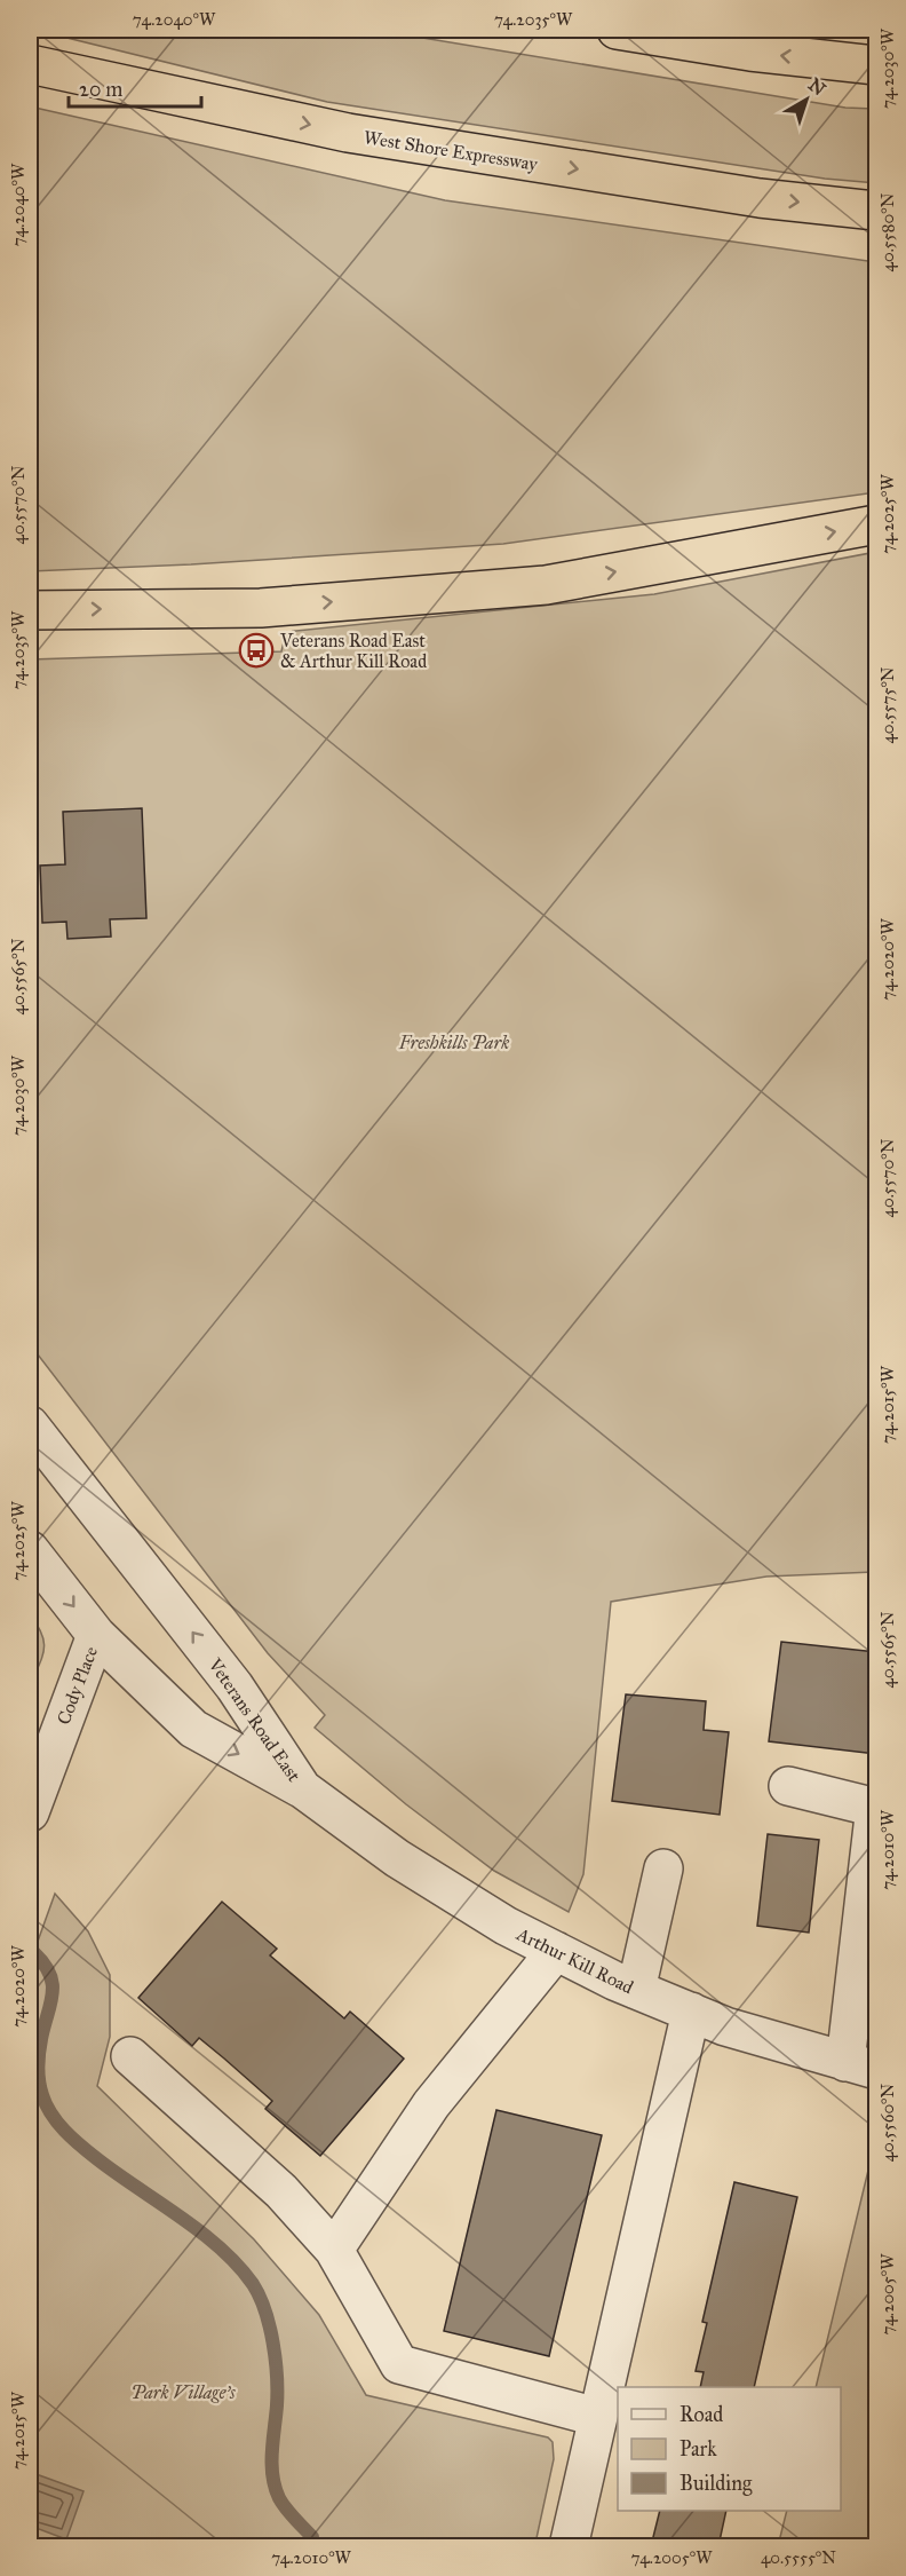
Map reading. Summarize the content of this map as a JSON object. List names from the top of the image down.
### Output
{
  "streets": {
    "highway": ["West Shore Expressway"],
    "street": ["Cody Place", "Veterans Road East", "Arthur Kill Road"]
  },
  "crossings": [
    ["Cody Place", "Veterans Road East"],
    ["Veterans Road East", "Arthur Kill Road"]
  ],
  "parks": ["Freshkills Park", "Park Village's"],
  "places": {
    "bus stop": ["Veterans Road East & Arthur Kill Road"]
  },
  "legend": ["Road", "Park", "Building"],
  "scale_bar": "20 m",
  "north": "top right",
  "coordinates": [
    "74.2040°W",
    "74.2035°W",
    "74.2030°W",
    "40.5580°N",
    "40.5570°N",
    "74.2025°W",
    "40.5575°N",
    "74.2020°W",
    "40.5565°N",
    "74.2015°W",
    "74.2010°W",
    "40.5560°N",
    "74.2005°W",
    "40.5555°N"
  ]
}
